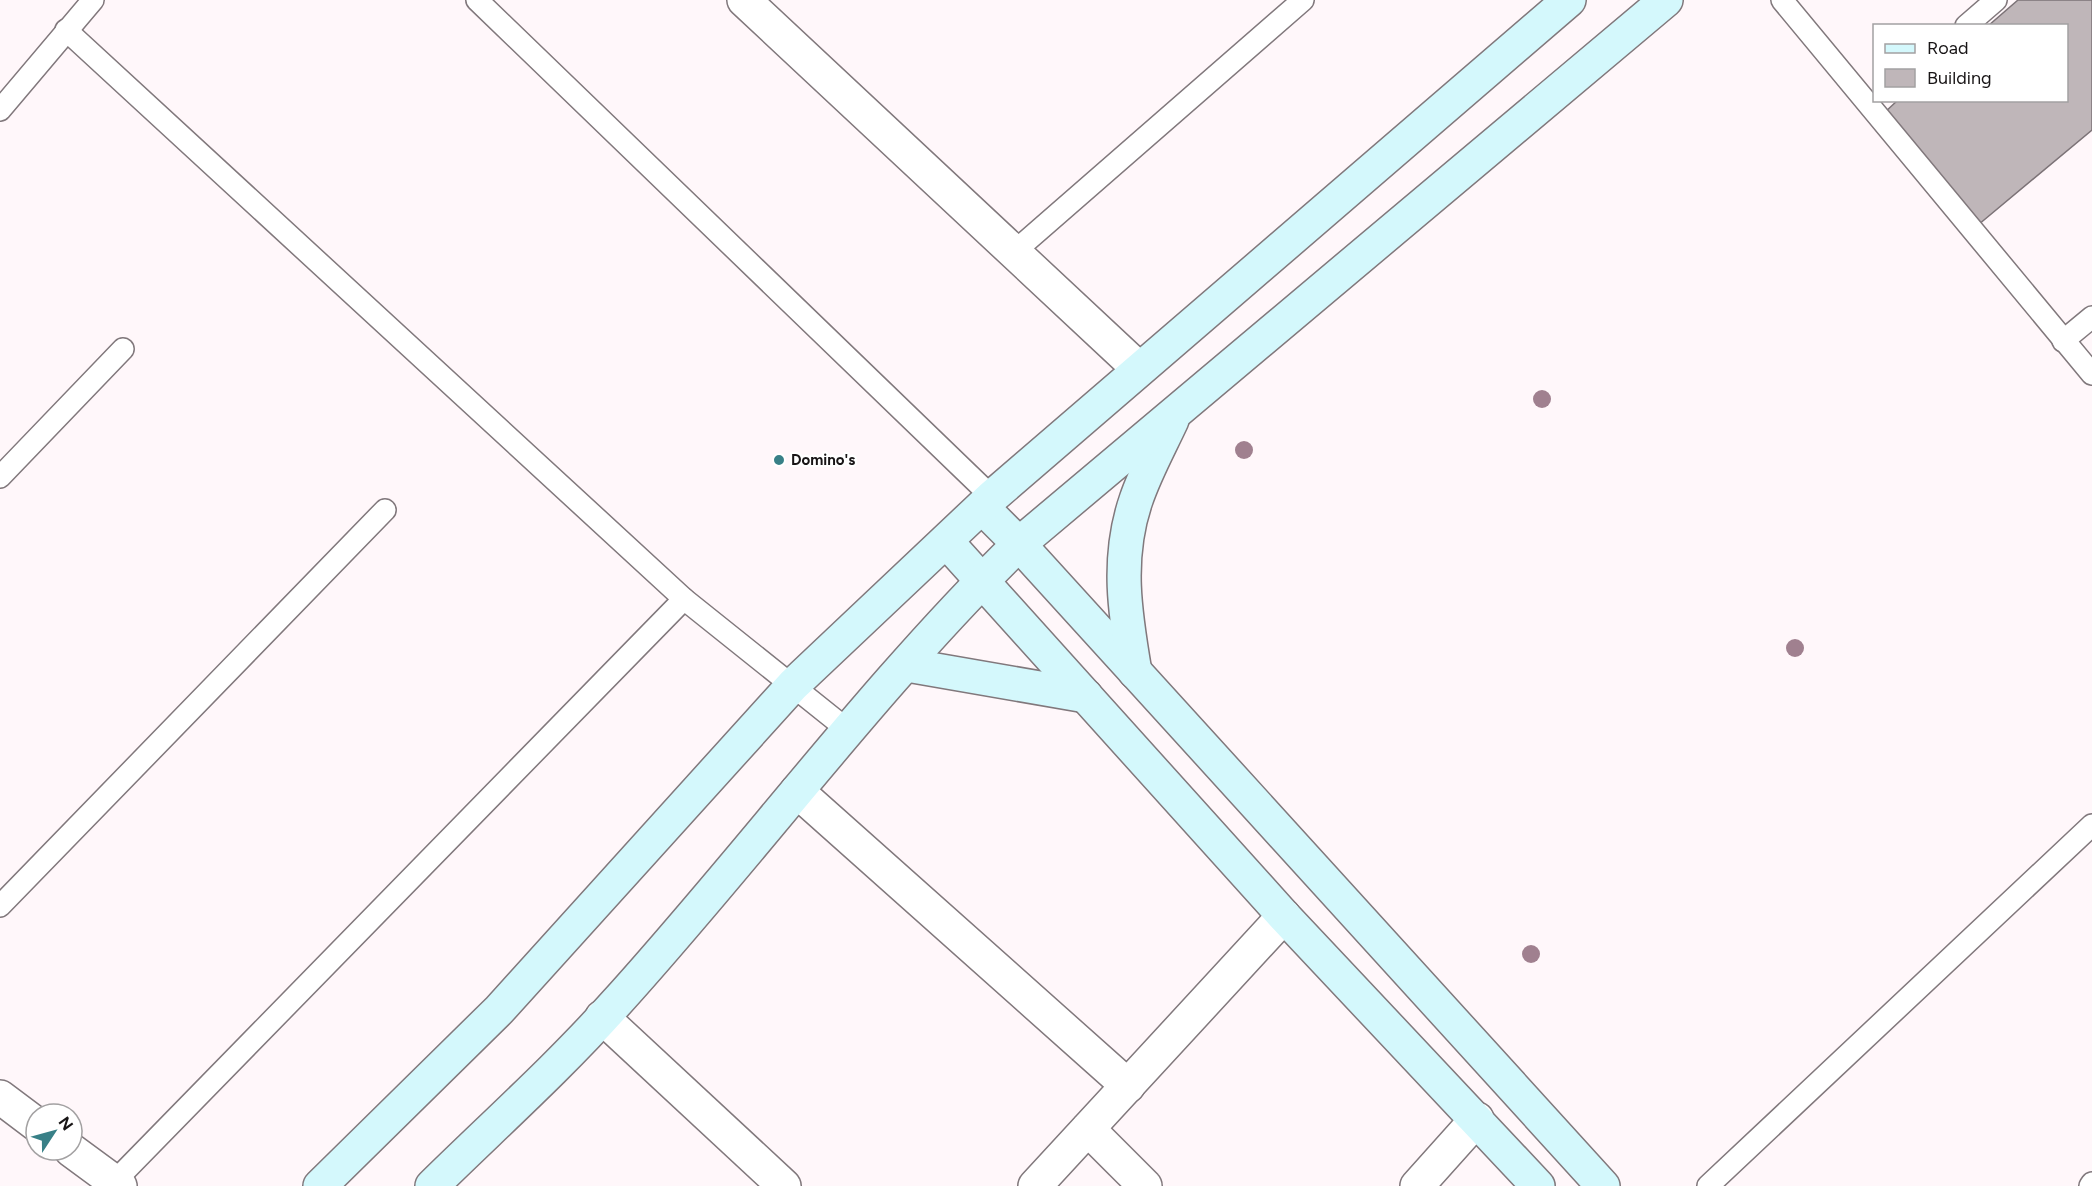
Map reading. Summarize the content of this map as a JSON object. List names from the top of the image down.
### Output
{
  "places": ["Domino's"],
  "legend": ["Road", "Building"],
  "north": "top right"
}
